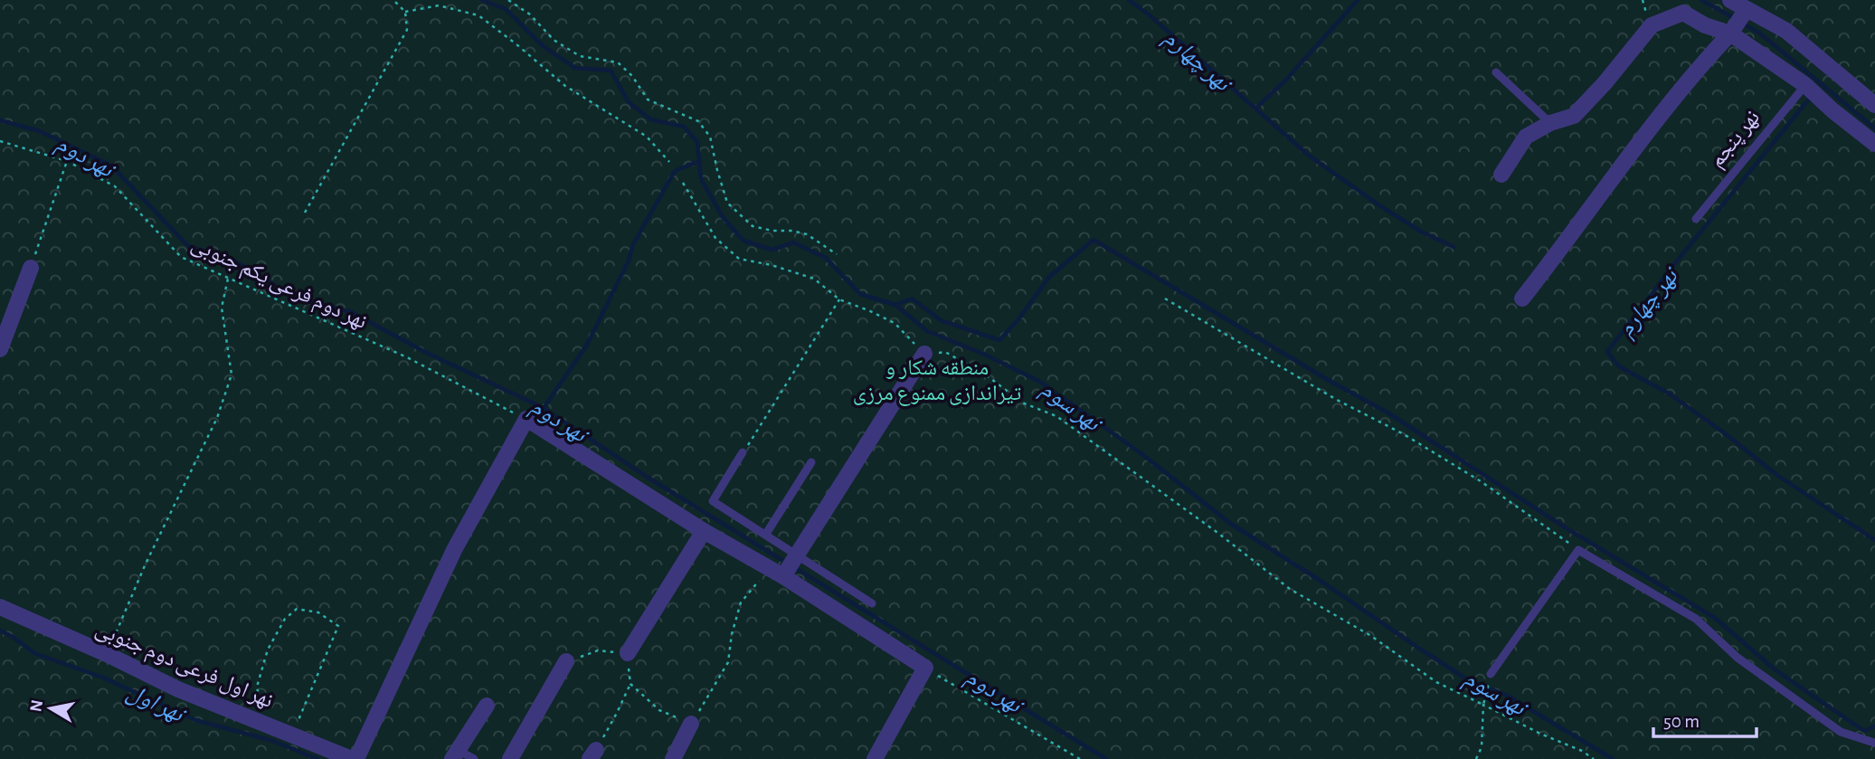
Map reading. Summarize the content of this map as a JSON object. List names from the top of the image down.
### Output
{
  "streets": {
    "street": ["نهر اول فرعی دوم جنوبی"],
    "lane": ["نهر پنجم"],
    "path": ["نهر دوم فرعی یکم جنوبی"]
  },
  "water": [
    "نهر چهارم",
    "نهر دوم",
    "نهر سوم",
    "نهر اول"
  ],
  "parks": ["منطقه شکار و تیراندازی ممنوع مرزی"],
  "scale_bar": "50 m",
  "north": "left"
}
